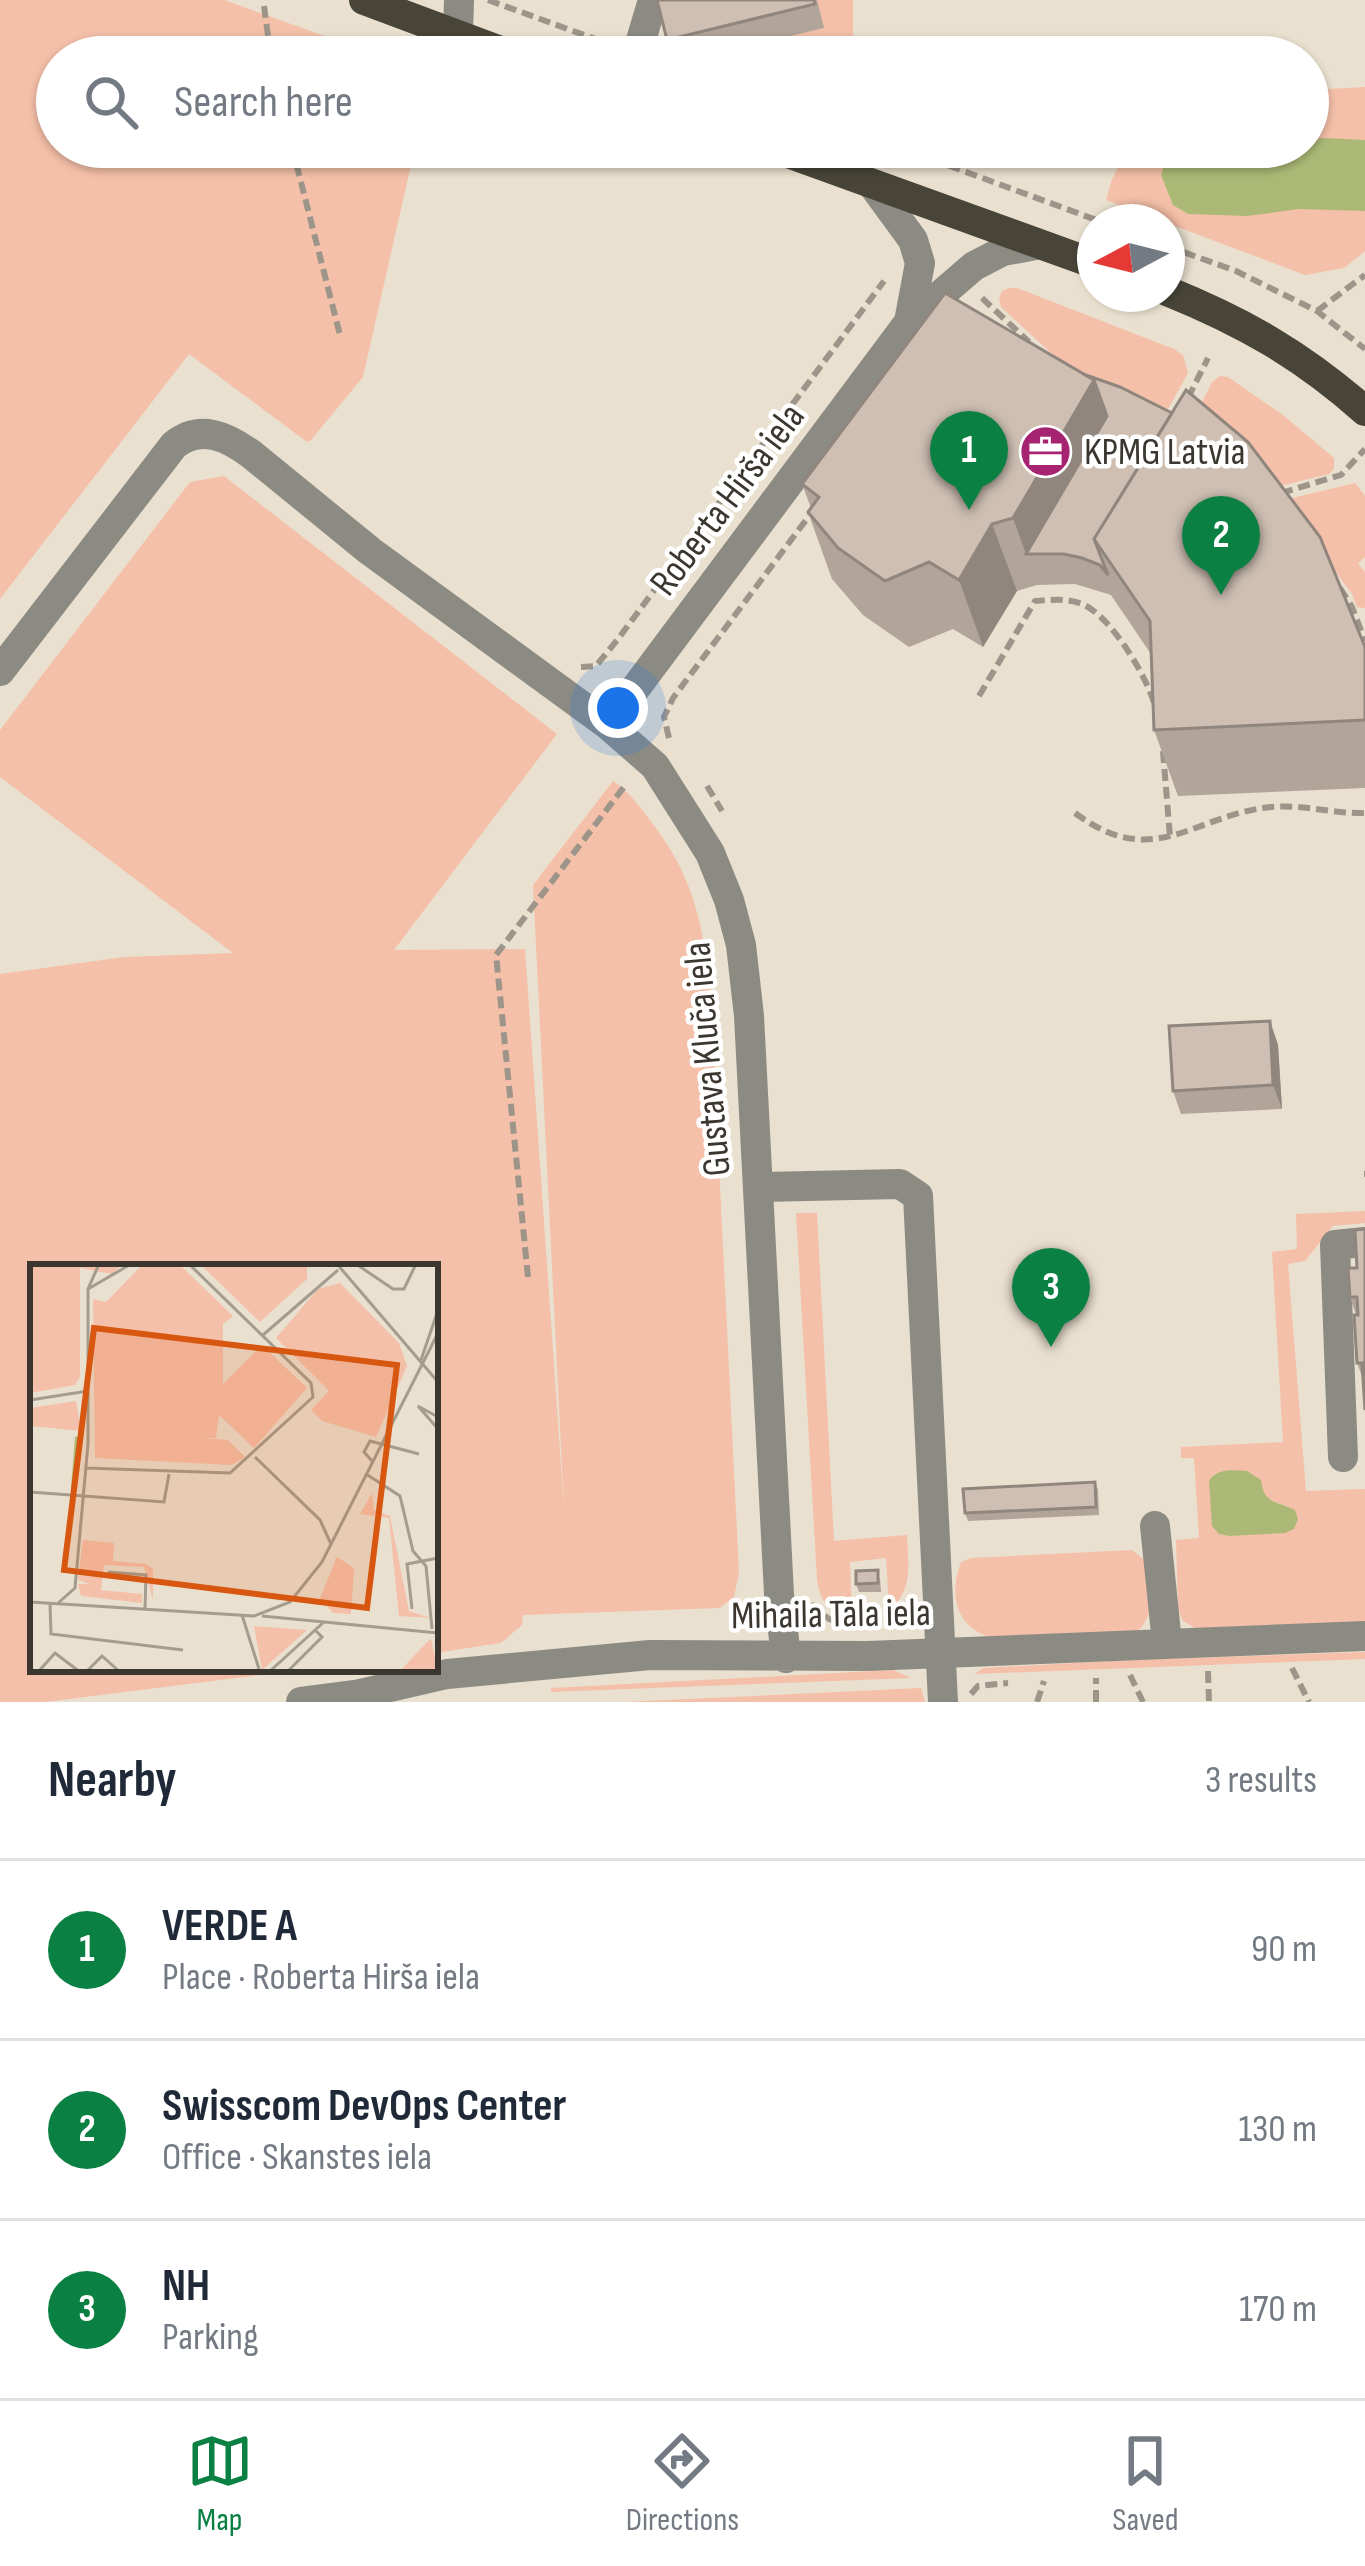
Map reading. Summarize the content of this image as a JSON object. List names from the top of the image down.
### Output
{
  "streets": {
    "street": ["Roberta Hirša iela", "Gustava Kluča iela", "Mihaila Tāla iela"]
  },
  "crossings": [
    ["Roberta Hirša iela", "Gustava Kluča iela"],
    ["Gustava Kluča iela", "Mihaila Tāla iela"]
  ],
  "places": {
    "office": ["KPMG Latvia"]
  },
  "north": "left",
  "page": {
    "search": "Search here",
    "pins": ["1", "2", "3"],
    "heading": ["Nearby", "3 results"],
    "list": [
      {
        "mark": "1",
        "name": "VERDE A",
        "note": "Place · Roberta Hirša iela",
        "value": "90 m"
      },
      {
        "mark": "2",
        "name": "Swisscom DevOps Center",
        "note": "Office · Skanstes iela",
        "value": "130 m"
      },
      {
        "mark": "3",
        "name": "NH",
        "note": "Parking",
        "value": "170 m"
      }
    ],
    "nav": ["Map", "Directions", "Saved"]
  }
}
